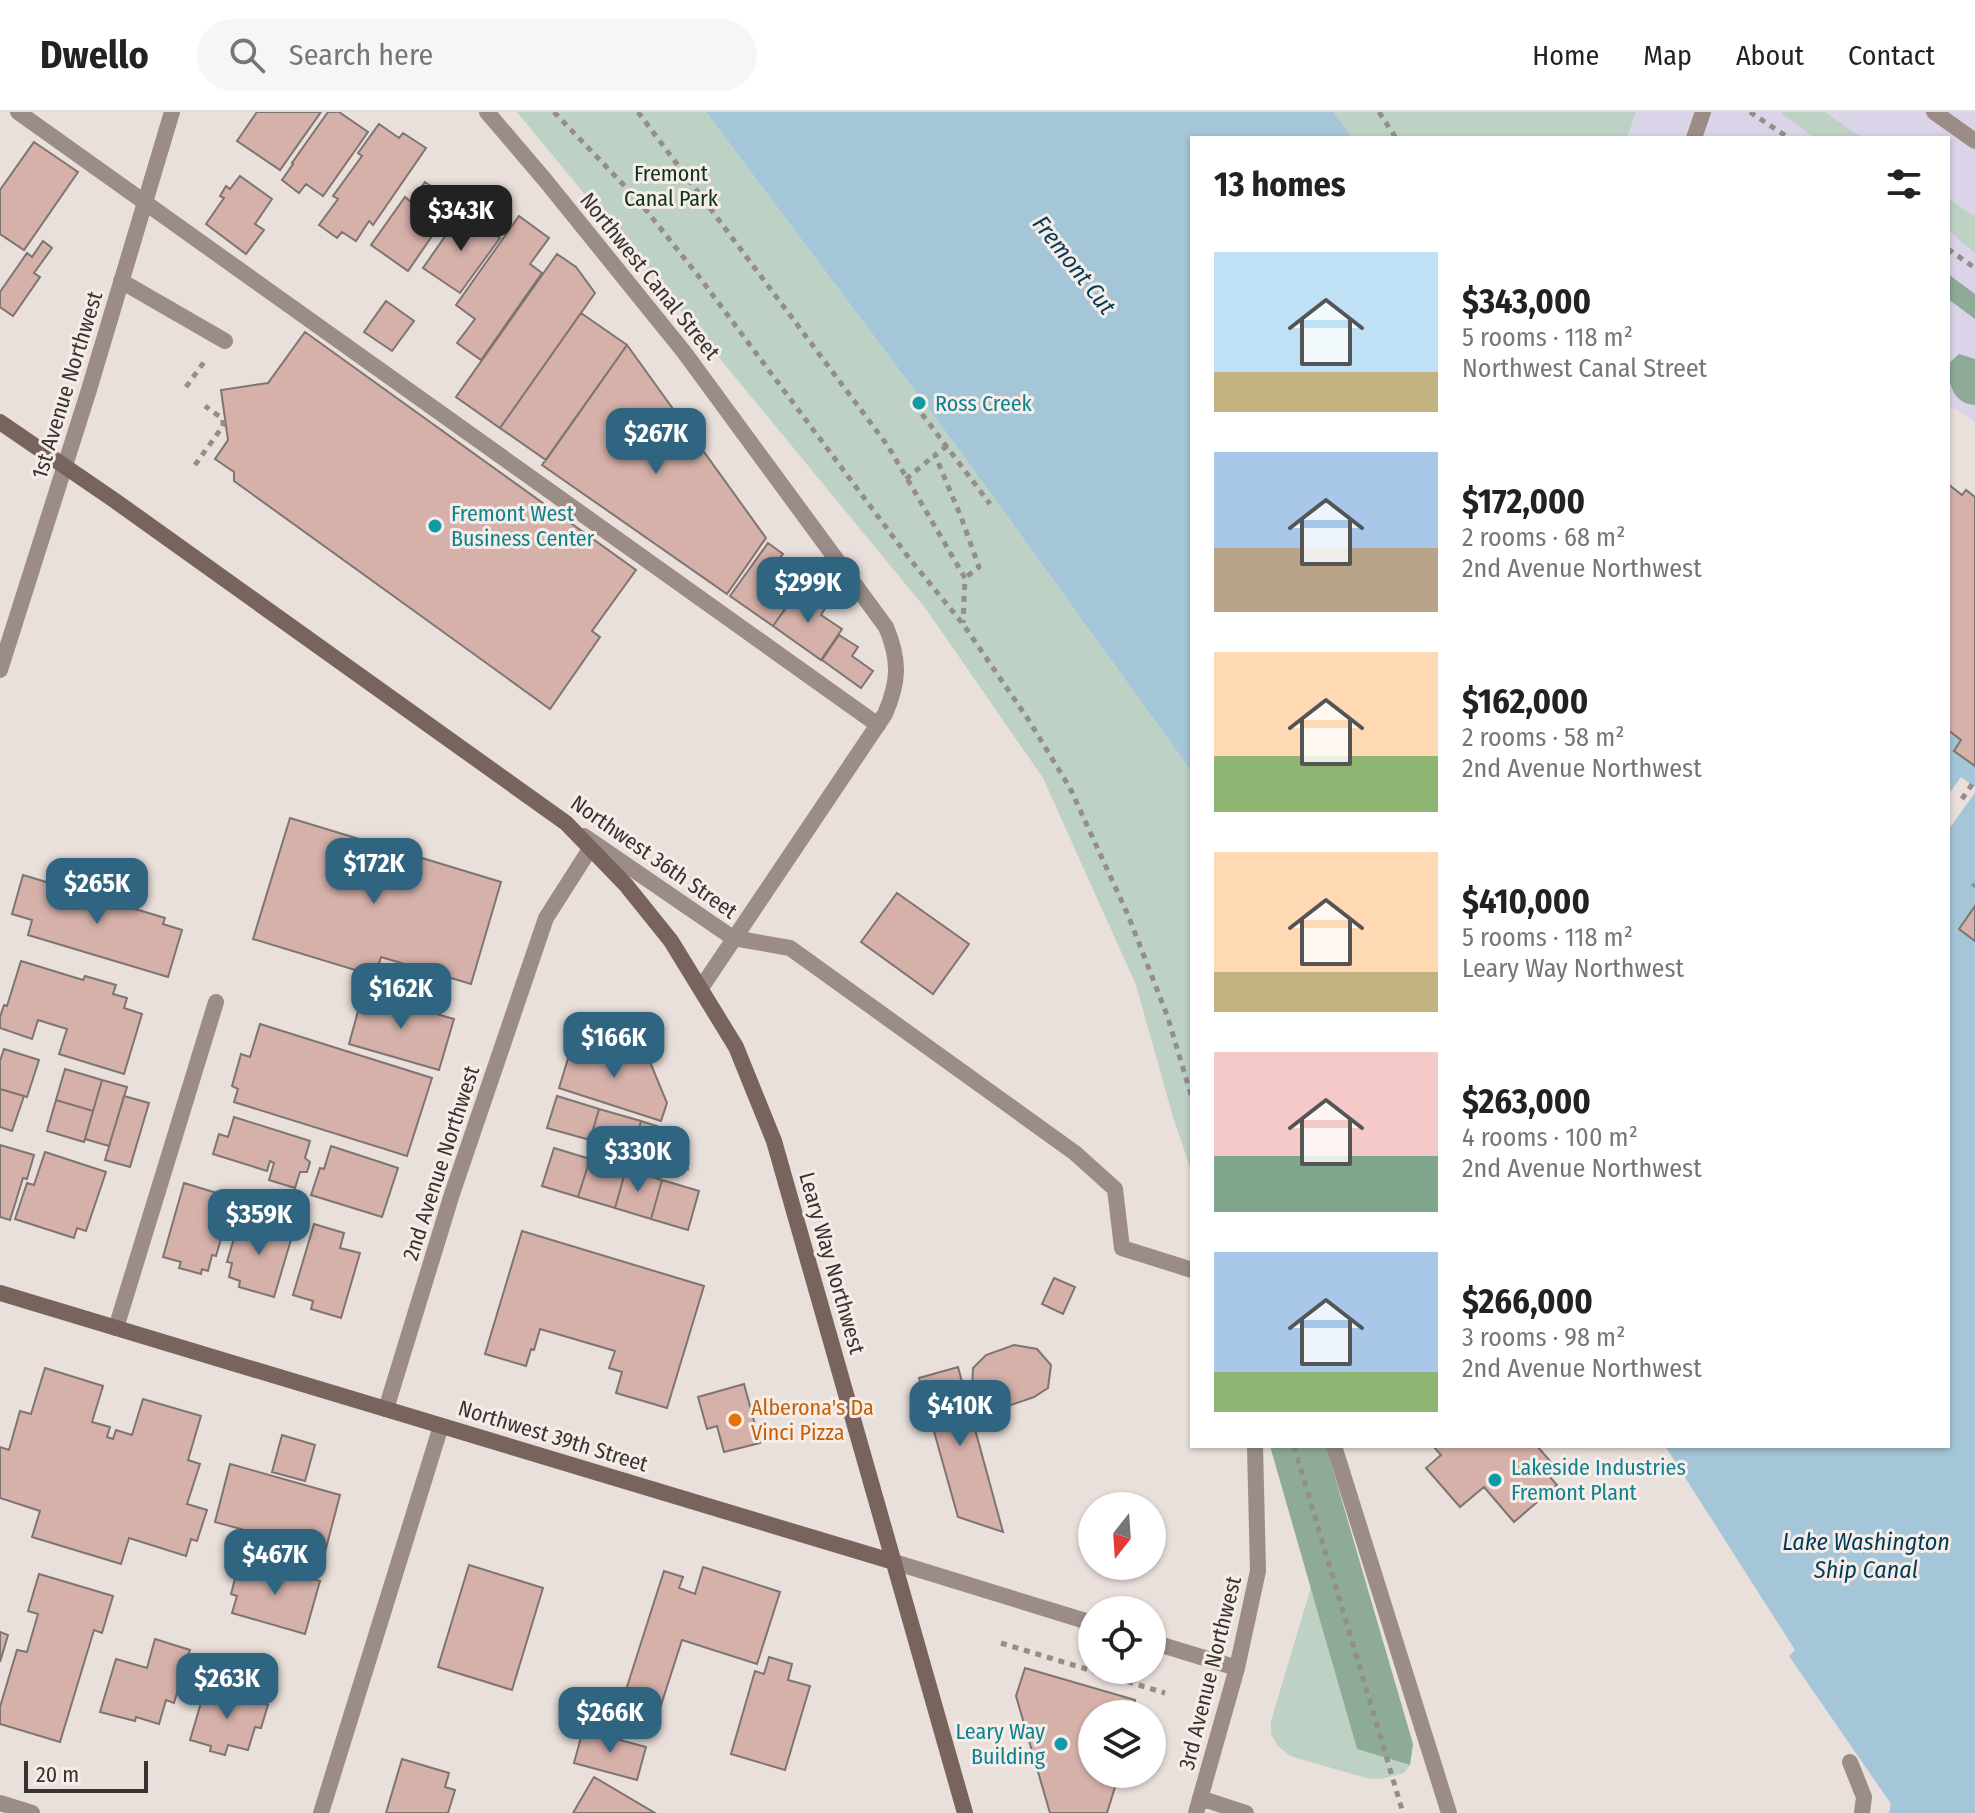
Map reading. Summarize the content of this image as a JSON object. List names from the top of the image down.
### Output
{
  "streets": {
    "main road": ["Northwest 36th Street", "Leary Way Northwest", "Northwest 39th Street"],
    "street": [
      "Northwest Canal Street",
      "1st Avenue Northwest",
      "2nd Avenue Northwest",
      "3rd Avenue Northwest"
    ]
  },
  "crossings": [
    ["1st Avenue Northwest", "Northwest 36th Street"],
    ["Northwest 36th Street", "Leary Way Northwest"],
    ["2nd Avenue Northwest", "Leary Way Northwest"],
    ["2nd Avenue Northwest", "Northwest 39th Street"],
    ["Leary Way Northwest", "Northwest 39th Street"]
  ],
  "water": ["Fremont Cut", "Lake Washington Ship Canal"],
  "parks": ["Fremont Canal Park"],
  "places": [
    "Ross Creek",
    "Fremont West Business Center",
    "Alberona's Da Vinci Pizza",
    "Lakeside Industries Fremont Plant",
    "Leary Way Building"
  ],
  "scale_bar": "20 m",
  "north": "bottom",
  "page": {
    "header": "Dwello",
    "search": "Search here",
    "nav": [
      "Home",
      "Map",
      "About",
      "Contact"
    ],
    "heading": "13 homes",
    "price": [
      "$343K",
      "$267K",
      "$299K",
      "$172K",
      "$265K",
      "$162K",
      "$166K",
      "$330K",
      "$359K",
      "$410K",
      "$467K",
      "$263K",
      "$266K"
    ],
    "list": [
      {
        "name": "$343,000",
        "note": "5 rooms · 118 m² · Northwest Canal Street"
      },
      {
        "name": "$172,000",
        "note": "2 rooms · 68 m² · 2nd Avenue Northwest"
      },
      {
        "name": "$162,000",
        "note": "2 rooms · 58 m² · 2nd Avenue Northwest"
      },
      {
        "name": "$410,000",
        "note": "5 rooms · 118 m² · Leary Way Northwest"
      },
      {
        "name": "$263,000",
        "note": "4 rooms · 100 m² · 2nd Avenue Northwest"
      },
      {
        "name": "$266,000",
        "note": "3 rooms · 98 m² · 2nd Avenue Northwest"
      }
    ],
    "scale": "20 m"
  }
}
